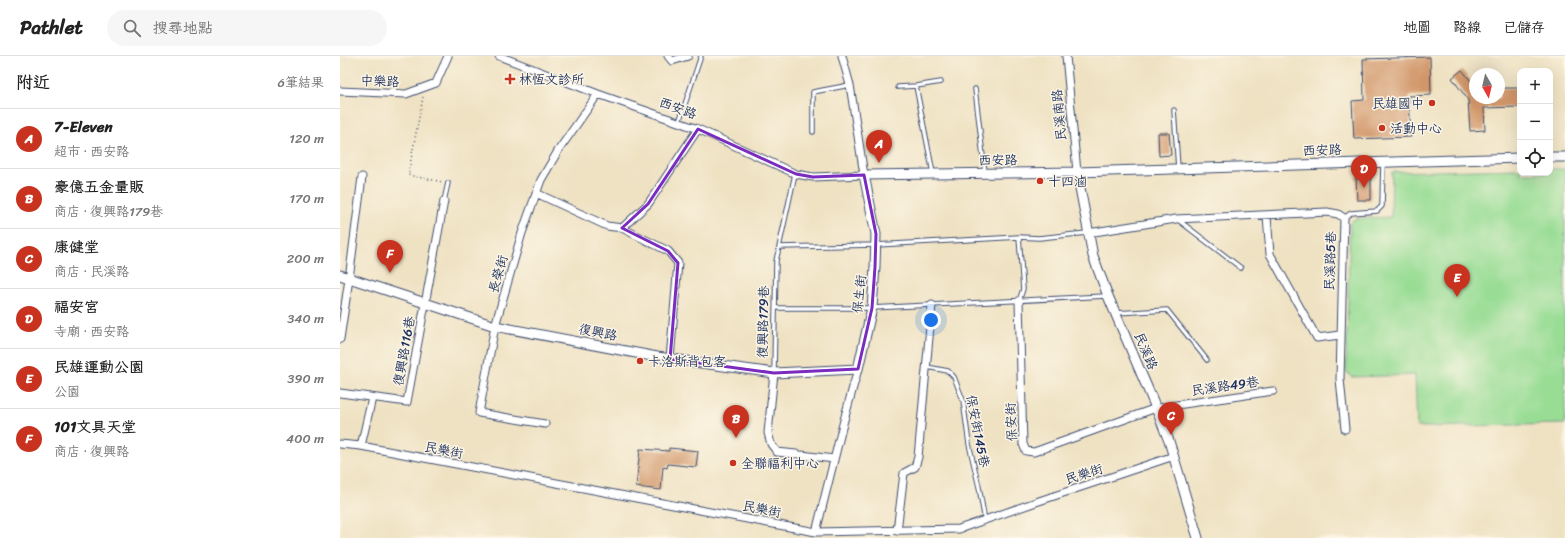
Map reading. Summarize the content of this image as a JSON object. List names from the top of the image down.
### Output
{
  "streets": {
    "street": [
      "中樂路",
      "西安路",
      "民溪南路",
      "民溪路5巷",
      "長榮街",
      "保生街",
      "復興路179巷",
      "復興路",
      "復興路116巷",
      "民溪路",
      "民溪路49巷",
      "保安街",
      "民樂街"
    ],
    "lane": ["保安街145巷"]
  },
  "crossings": [
    ["西安路", "民溪南路"],
    ["西安路", "長榮街"],
    ["西安路", "保生街"],
    ["西安路", "復興路179巷"],
    ["西安路", "民溪路"],
    ["民溪南路", "民溪路"],
    ["民溪路5巷", "民溪路"],
    ["長榮街", "復興路"],
    ["保生街", "復興路179巷"],
    ["保生街", "復興路"],
    ["保生街", "民樂街"],
    ["復興路179巷", "復興路"],
    ["復興路", "復興路116巷"],
    ["民溪路", "民溪路49巷"],
    ["民溪路", "保安街"],
    ["民溪路", "民樂街"],
    ["民溪路49巷", "保安街"],
    ["保安街145巷", "民樂街"]
  ],
  "places": {
    "health": ["林恆文診所"],
    "other": [
      "民雄國中",
      "活動中心",
      "十四滷",
      "卡洛斯背包客",
      "全聯福利中心"
    ]
  },
  "north": "bottom",
  "page": {
    "header": "Pathlet",
    "search": "搜尋地點",
    "nav": ["地圖", "路線", "已儲存"],
    "heading": ["附近", "6筆結果"],
    "map_buttons": ["+", "−"],
    "list": [
      {
        "mark": "A",
        "name": "7-Eleven",
        "note": "超市 · 西安路",
        "value": "120 m"
      },
      {
        "mark": "B",
        "name": "豪億五金量販",
        "note": "商店 · 復興路179巷",
        "value": "170 m"
      },
      {
        "mark": "C",
        "name": "康健堂",
        "note": "商店 · 民溪路",
        "value": "200 m"
      },
      {
        "mark": "D",
        "name": "福安宮",
        "note": "寺廟 · 西安路",
        "value": "340 m"
      },
      {
        "mark": "E",
        "name": "民雄運動公園",
        "note": "公園",
        "value": "390 m"
      },
      {
        "mark": "F",
        "name": "101文具天堂",
        "note": "商店 · 復興路",
        "value": "400 m"
      }
    ],
    "pins": [
      "A",
      "D",
      "F",
      "E",
      "C",
      "B"
    ]
  }
}
